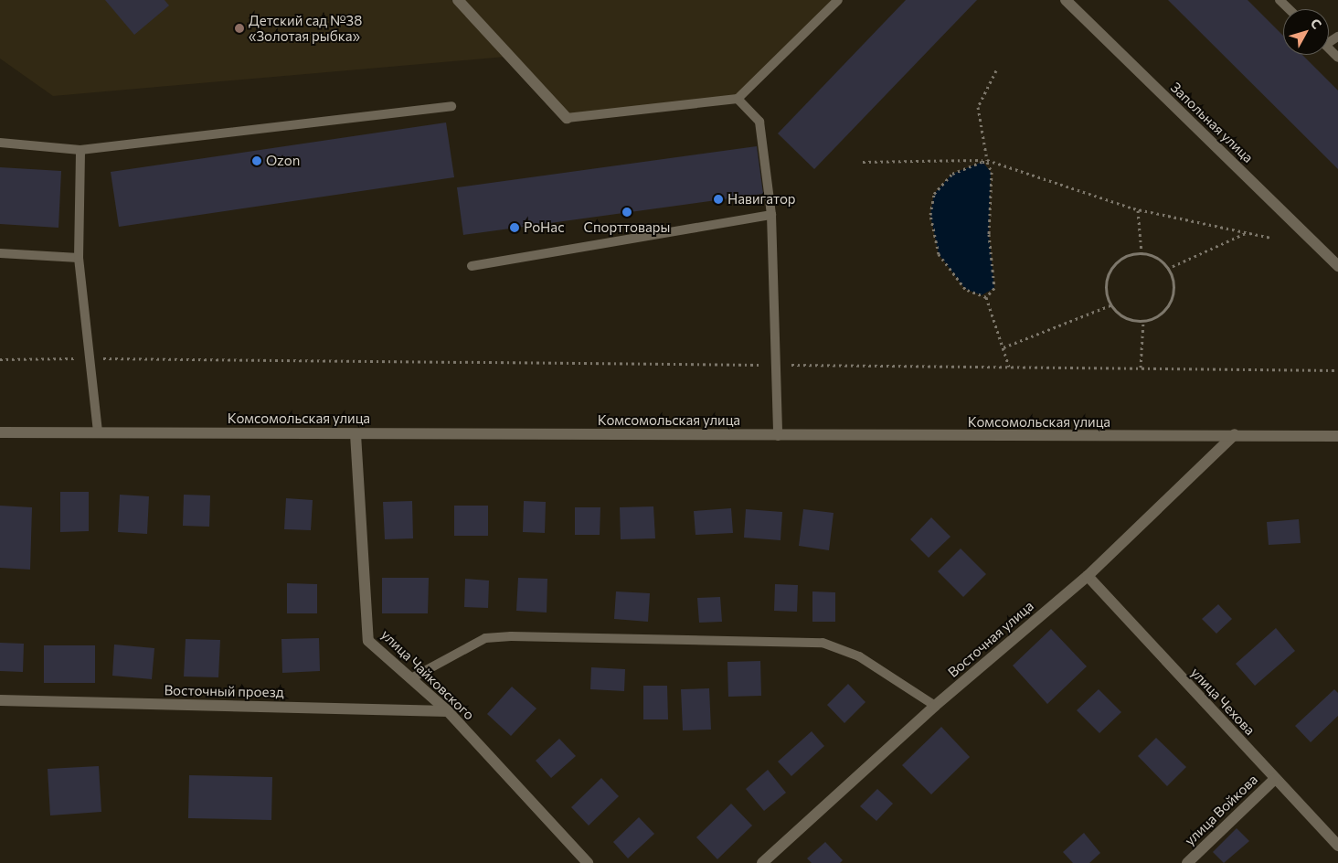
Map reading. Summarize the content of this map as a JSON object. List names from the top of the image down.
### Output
{
  "streets": {
    "street": [
      "Запольная улица",
      "Комсомольская улица",
      "Восточная улица",
      "улица Чайковского",
      "Восточный проезд",
      "улица Чехова",
      "улица Войкова"
    ]
  },
  "crossings": [
    ["Комсомольская улица", "Восточная улица"],
    ["Комсомольская улица", "улица Чайковского"],
    ["Восточная улица", "улица Чехова"],
    ["улица Чайковского", "Восточный проезд"],
    ["улица Чехова", "улица Войкова"]
  ],
  "places": [
    "Детский сад №38 «Золотая рыбка»",
    "Ozon",
    "Навигатор",
    "Спорттовары",
    "РоНас"
  ],
  "north": "top right"
}
